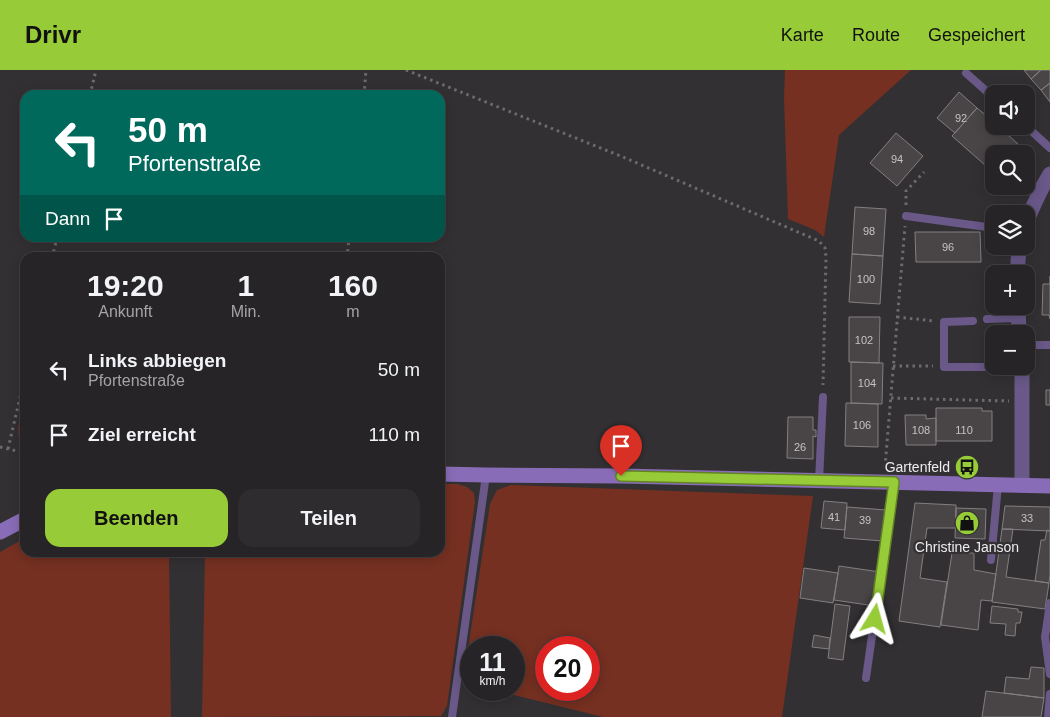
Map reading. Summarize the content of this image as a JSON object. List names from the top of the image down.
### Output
{
  "places": {
    "bus stop": ["Gartenfeld"],
    "shop": ["Christine Janson"]
  },
  "house_numbers": [
    "92",
    "94",
    "98",
    "96",
    "100",
    "102",
    "104",
    "106",
    "108",
    "110",
    "26",
    "41",
    "33",
    "39"
  ],
  "page": {
    "header": "Drivr",
    "nav": ["Karte", "Route", "Gespeichert"],
    "map_buttons": ["+", "−"],
    "turn": ["50 m", "Pfortenstraße"],
    "then": "Dann",
    "eta": [
      "19:20",
      "Ankunft",
      "1",
      "Min.",
      "160",
      "m"
    ],
    "list": [
      {
        "name": "Links abbiegen",
        "note": "Pfortenstraße",
        "value": "50 m"
      },
      {
        "name": "Ziel erreicht",
        "value": "110 m"
      }
    ],
    "buttons": ["Beenden", "Teilen"],
    "speed": "11 km/h",
    "limit": "20"
  }
}
